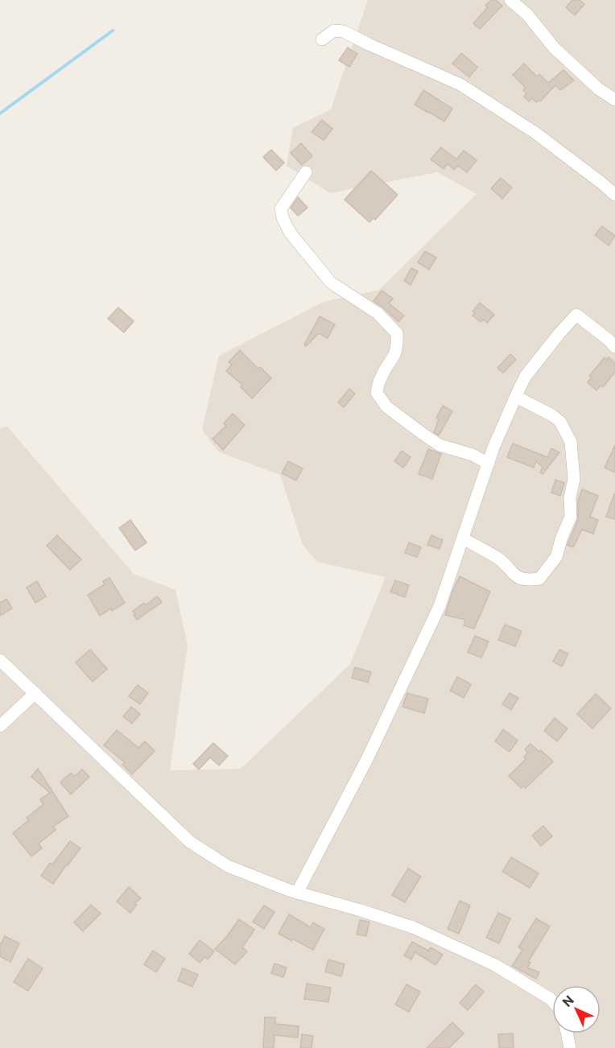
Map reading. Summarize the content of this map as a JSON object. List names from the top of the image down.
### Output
{
  "north": "top left"
}
